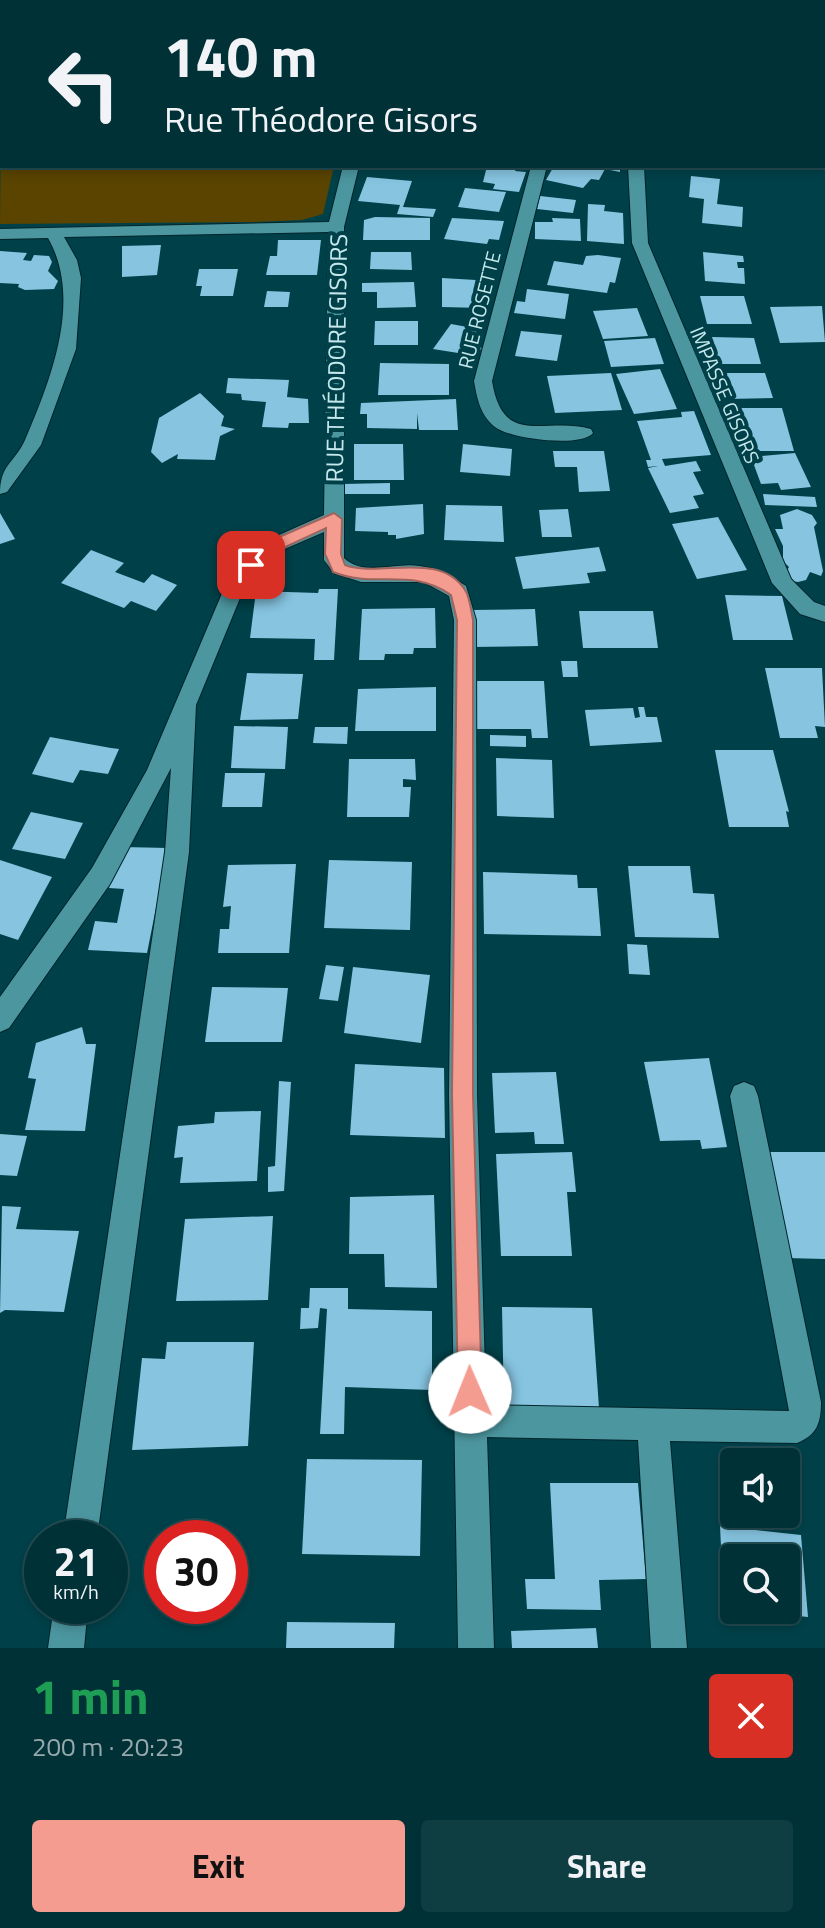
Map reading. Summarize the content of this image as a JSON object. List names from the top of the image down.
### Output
{
  "streets": {
    "street": ["RUE ROSETTE", "RUE THÉODORE GISORS", "IMPASSE GISORS"]
  },
  "page": {
    "turn": ["140 m", "Rue Théodore Gisors"],
    "speed": "21 km/h",
    "limit": "30",
    "heading": ["1 min", "200 m · 20:23"],
    "buttons": ["Exit", "Share"]
  }
}
